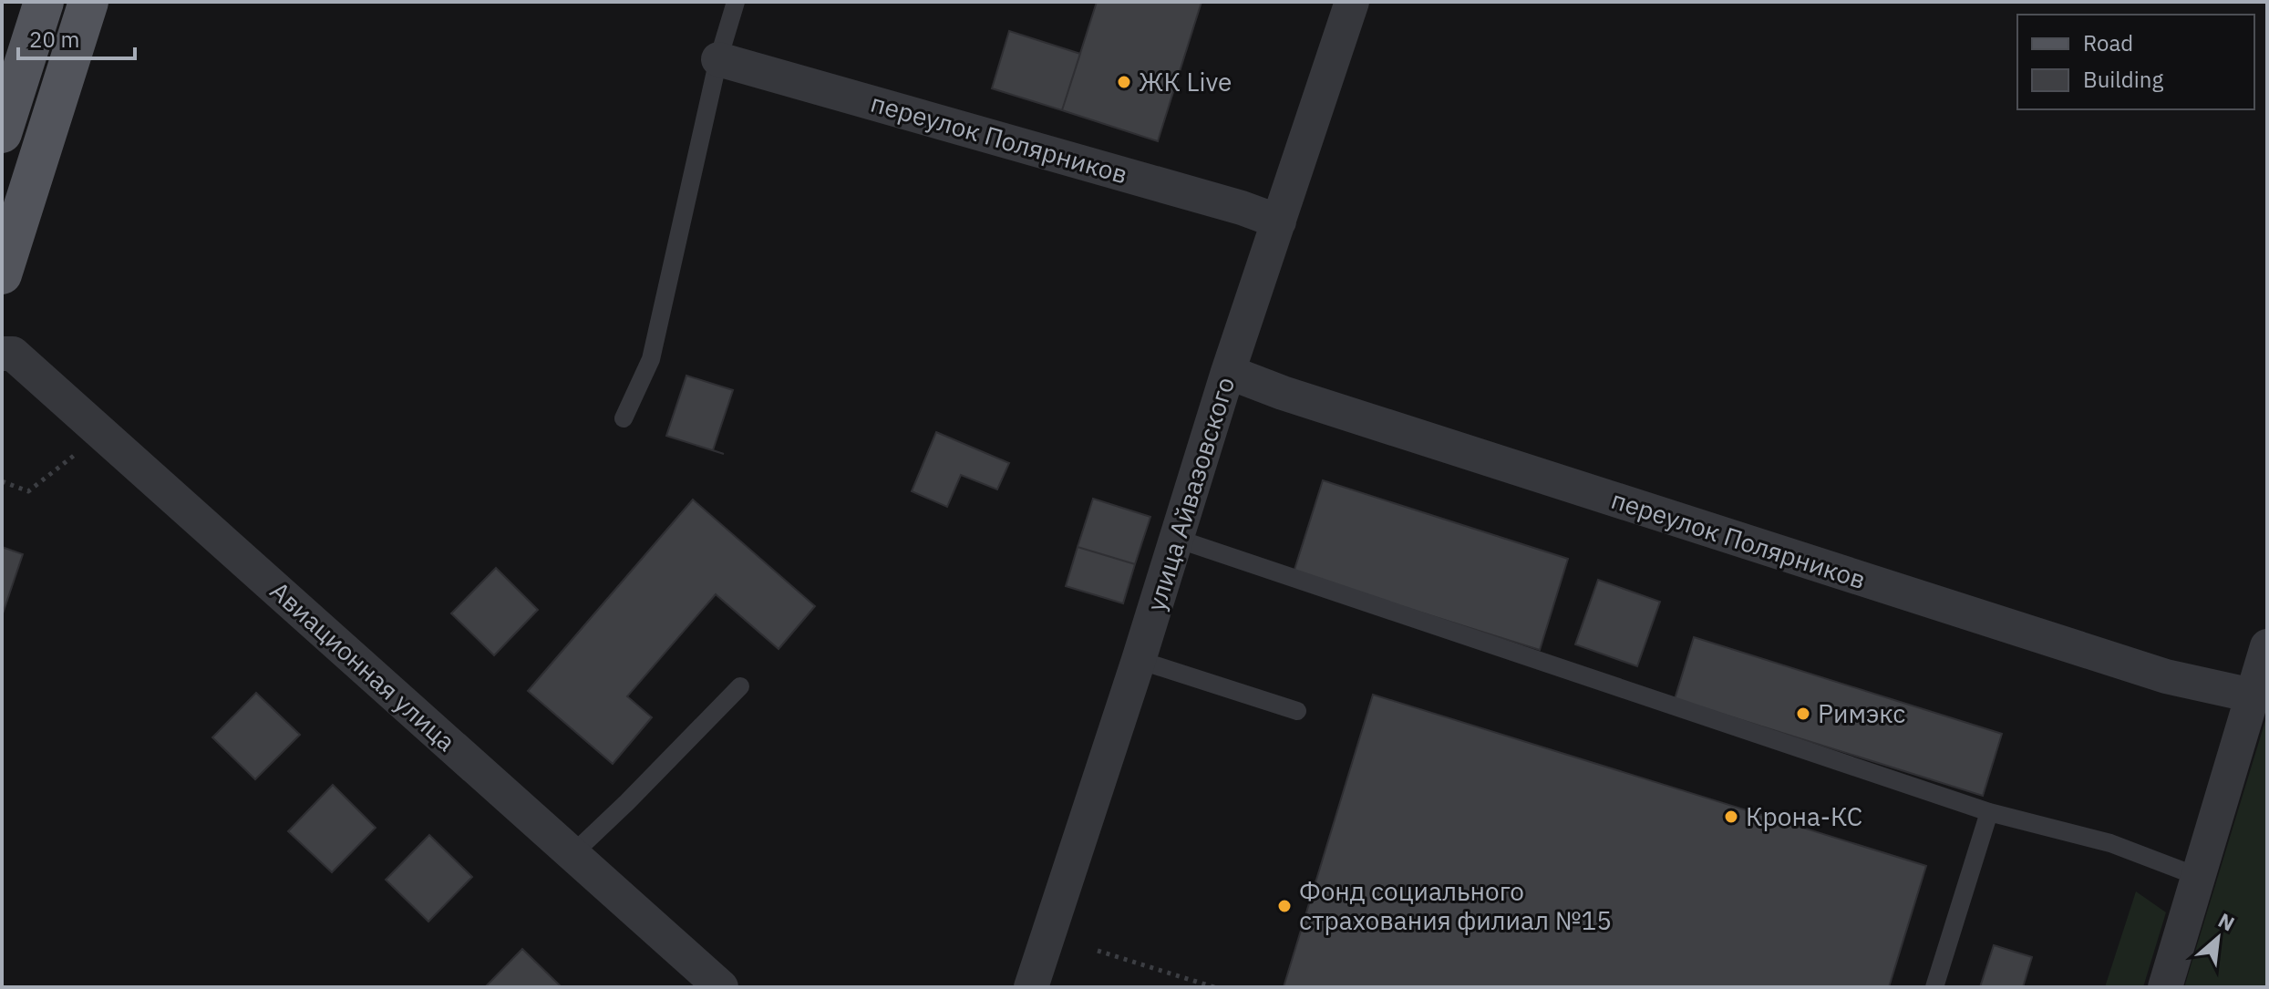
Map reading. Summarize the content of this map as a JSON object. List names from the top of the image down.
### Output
{
  "streets": {
    "street": ["переулок Полярников", "улица Айвазовского", "Авиационная улица"]
  },
  "crossings": [
    ["переулок Полярников", "улица Айвазовского"]
  ],
  "places": [
    "ЖК Live",
    "Римэкс",
    "Крона-КС",
    "Фонд социального страхования филиал №15"
  ],
  "legend": ["Road", "Building"],
  "scale_bar": "20 m",
  "north": "top right"
}
